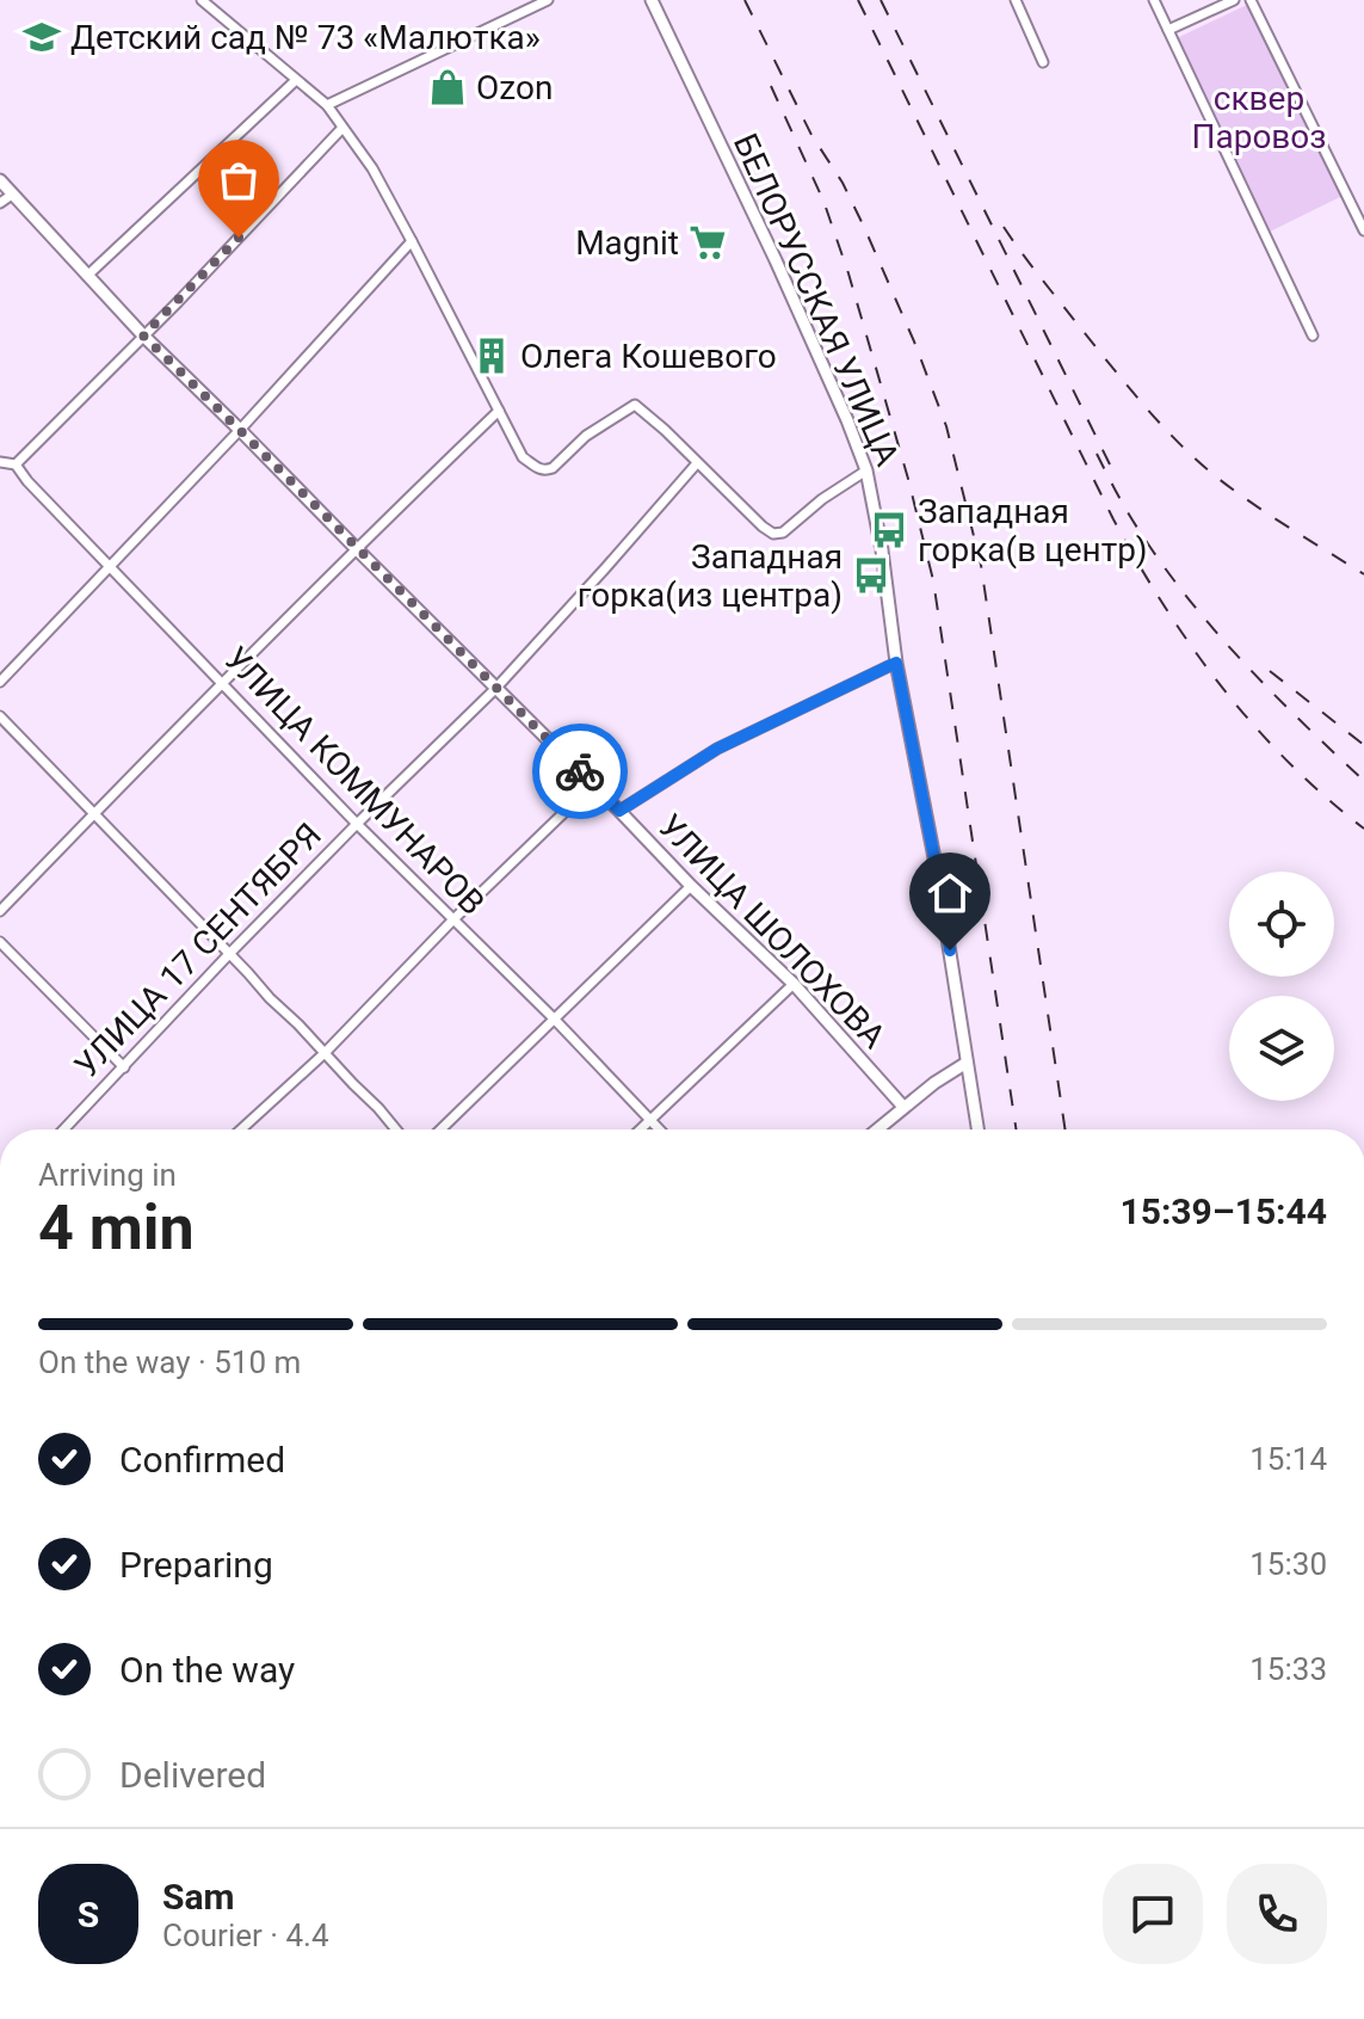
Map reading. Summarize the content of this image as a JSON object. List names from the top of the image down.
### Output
{
  "streets": {
    "street": [
      "БЕЛОРУССКАЯ УЛИЦА",
      "УЛИЦА КОММУНАРОВ",
      "УЛИЦА ШОЛОХОВА",
      "УЛИЦА 17 СЕНТЯБРЯ"
    ]
  },
  "crossings": [
    ["УЛИЦА КОММУНАРОВ", "УЛИЦА 17 СЕНТЯБРЯ"],
    ["УЛИЦА ШОЛОХОВА", "УЛИЦА 17 СЕНТЯБРЯ"]
  ],
  "parks": ["сквер Паровоз"],
  "places": {
    "school or university": ["Детский сад № 73 «Малютка»"],
    "shop": ["Ozon"],
    "supermarket": ["Magnit"],
    "building": ["Олега Кошевого"],
    "bus stop": ["Западная горка(в центр)", "Западная горка(из центра)"]
  },
  "page": {
    "heading": ["4 min", "Arriving in", "15:39–15:44"],
    "panel": ["Sam", "Courier · 4.4"],
    "bar": "On the way · 510 m",
    "list": [
      ["Confirmed", "15:14"],
      ["Preparing", "15:30"],
      ["On the way", "15:33"],
      "Delivered"
    ],
    "round": "S"
  }
}
